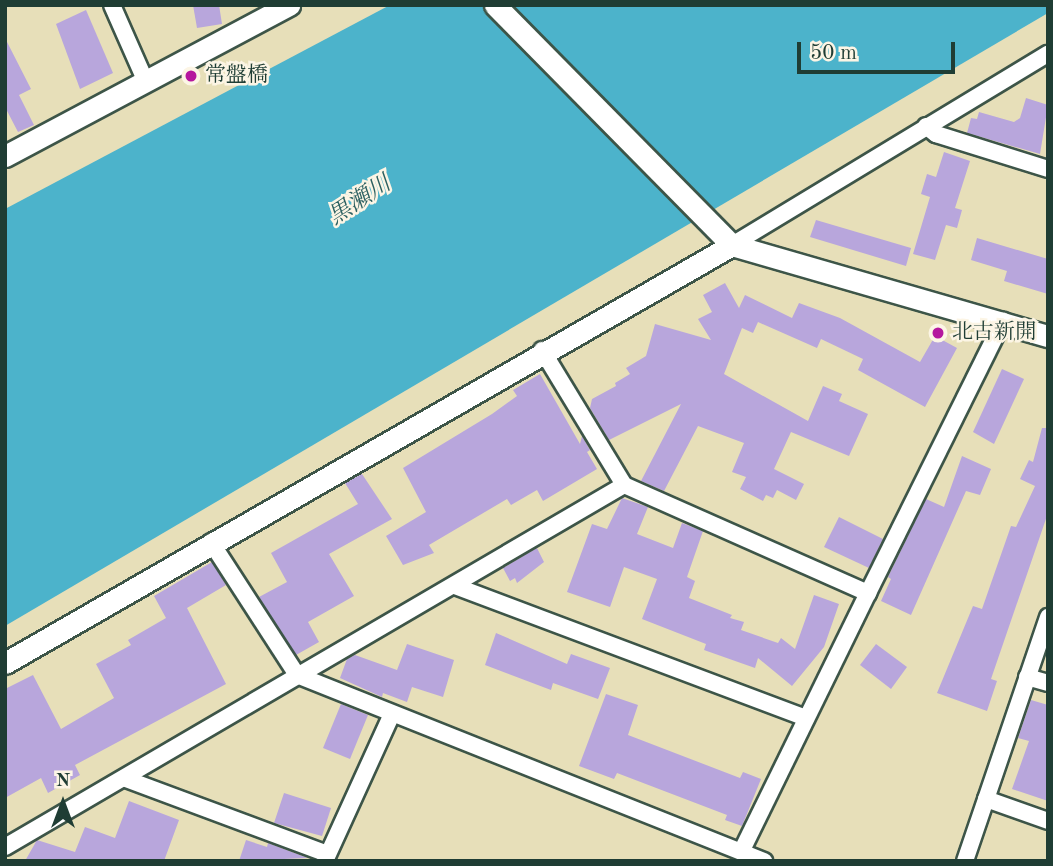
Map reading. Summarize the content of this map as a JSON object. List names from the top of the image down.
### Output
{
  "water": ["黒瀬川"],
  "places": ["常盤橋", "北古新開"],
  "scale_bar": "50 m",
  "north": "top"
}
